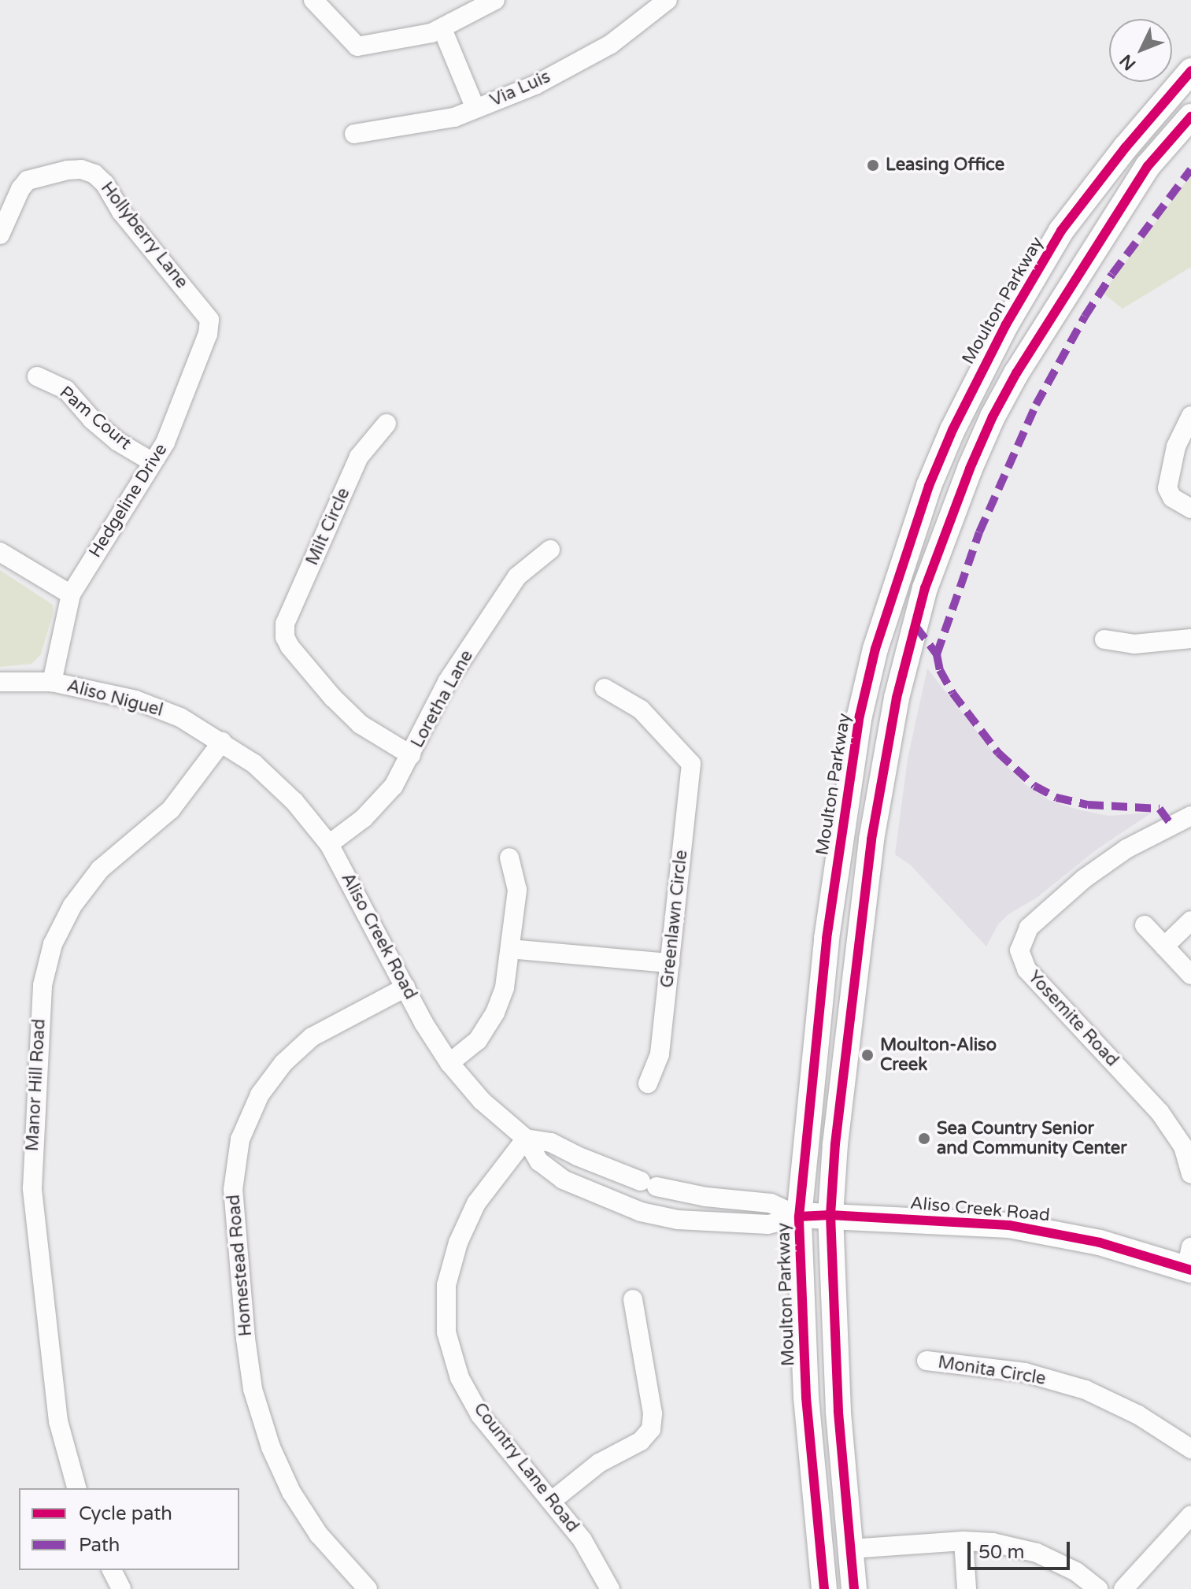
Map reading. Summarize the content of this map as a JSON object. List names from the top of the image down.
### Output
{
  "streets": {
    "main road": ["Moulton Parkway", "Aliso Creek Road"],
    "street": [
      "Via Luis",
      "Hollyberry Lane",
      "Pam Court",
      "Hedgeline Drive",
      "Milt Circle",
      "Aliso Niguel",
      "Loretha Lane",
      "Greenlawn Circle",
      "Yosemite Road",
      "Manor Hill Road",
      "Homestead Road",
      "Monita Circle",
      "Country Lane Road"
    ]
  },
  "crossings": [
    ["Hollyberry Lane", "Hedgeline Drive"],
    ["Moulton Parkway", "Aliso Creek Road"],
    ["Pam Court", "Hedgeline Drive"],
    ["Hedgeline Drive", "Aliso Niguel"],
    ["Milt Circle", "Loretha Lane"],
    ["Aliso Niguel", "Aliso Creek Road"],
    ["Aliso Niguel", "Manor Hill Road"],
    ["Loretha Lane", "Aliso Creek Road"],
    ["Aliso Creek Road", "Manor Hill Road"],
    ["Aliso Creek Road", "Homestead Road"],
    ["Aliso Creek Road", "Country Lane Road"]
  ],
  "places": ["Leasing Office", "Moulton-Aliso Creek", "Sea Country Senior and Community Center"],
  "legend": ["Cycle path", "Path"],
  "scale_bar": "50 m",
  "north": "bottom left"
}
